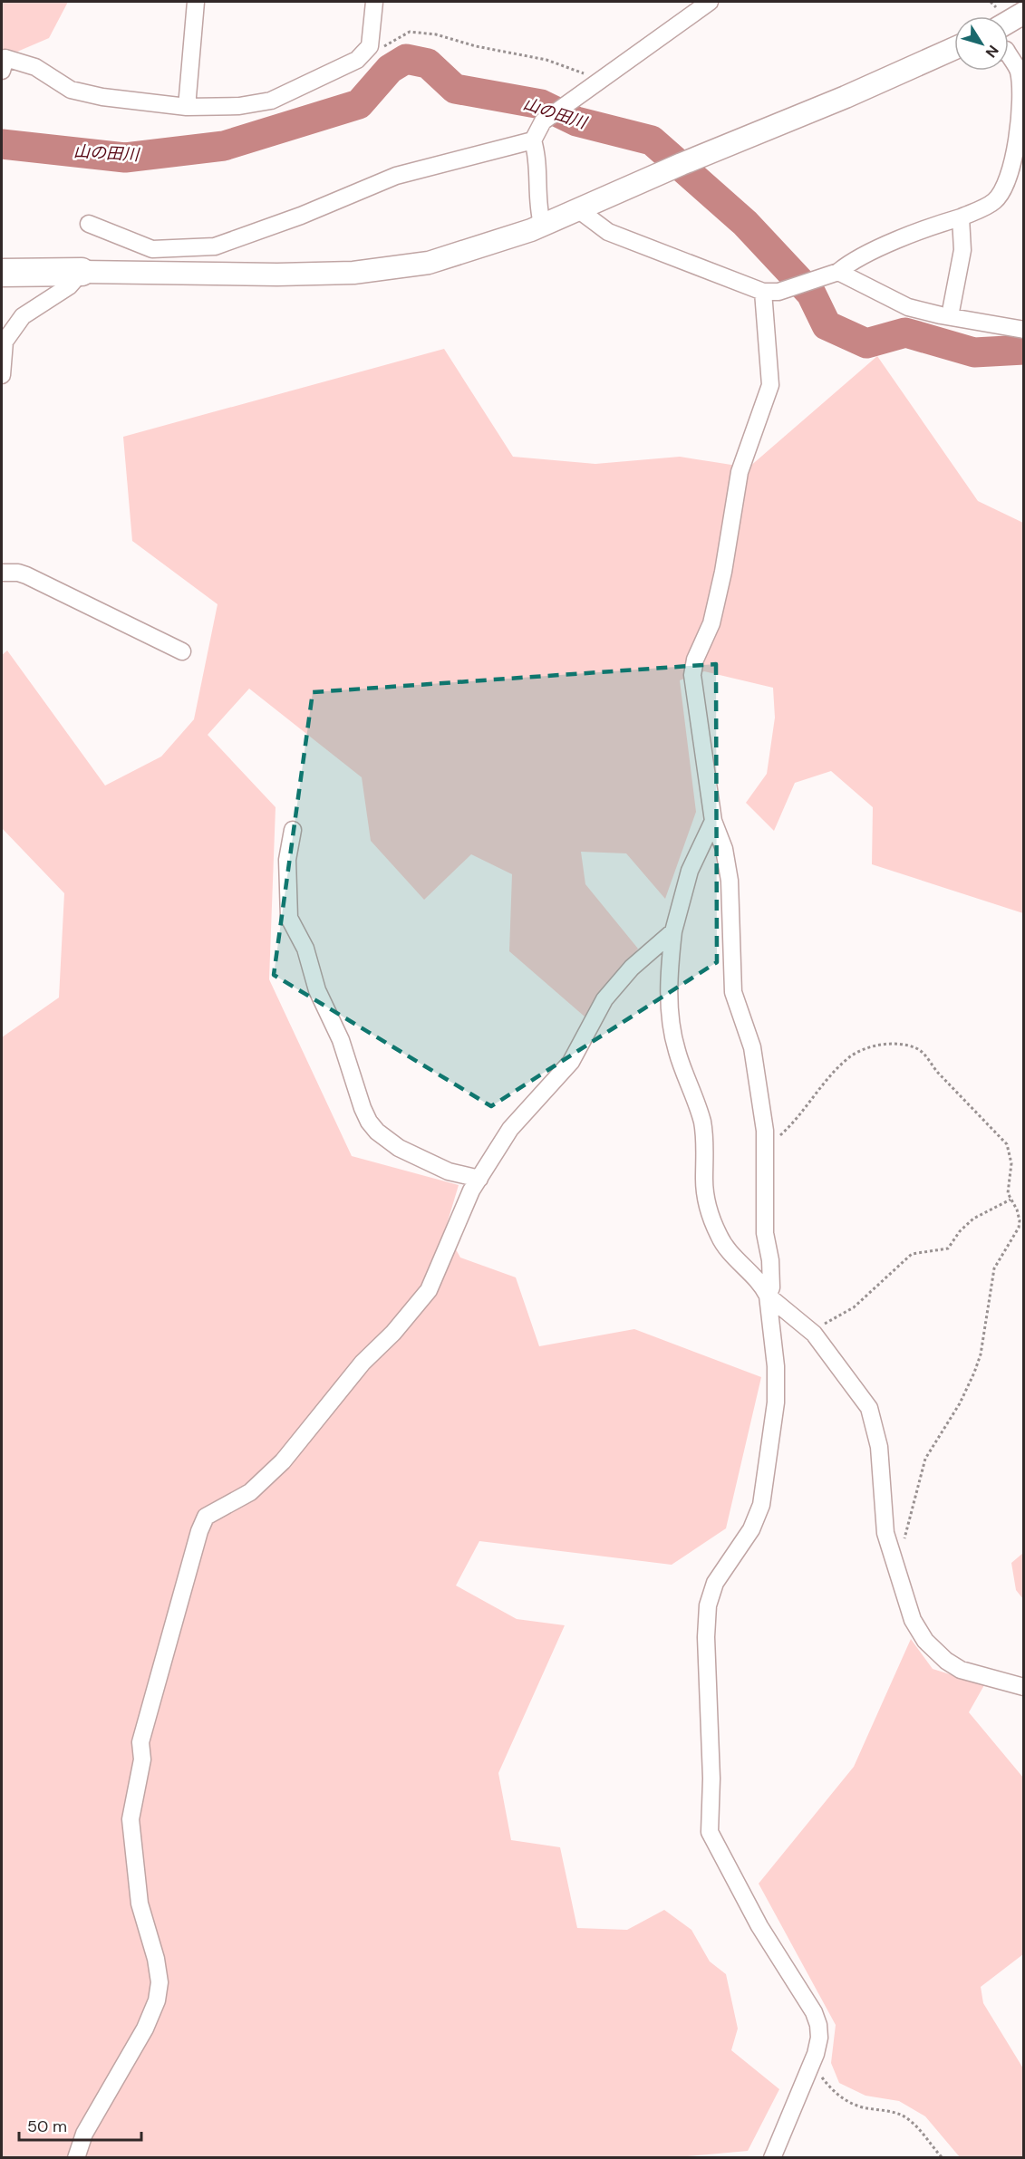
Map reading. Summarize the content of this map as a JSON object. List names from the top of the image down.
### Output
{
  "water": ["山の田川"],
  "scale_bar": "50 m",
  "north": "bottom right"
}
